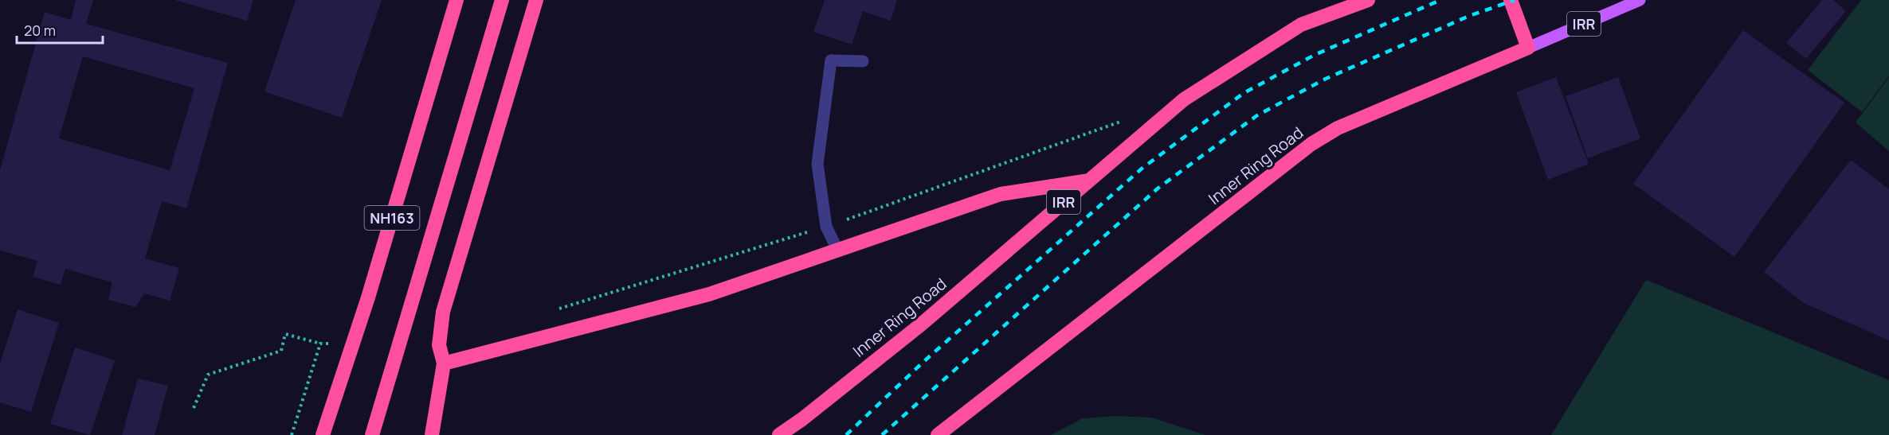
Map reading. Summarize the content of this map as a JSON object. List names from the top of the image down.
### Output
{
  "streets": {
    "highway": ["IRR", "Inner Ring Road", "NH163"]
  },
  "scale_bar": "20 m"
}
